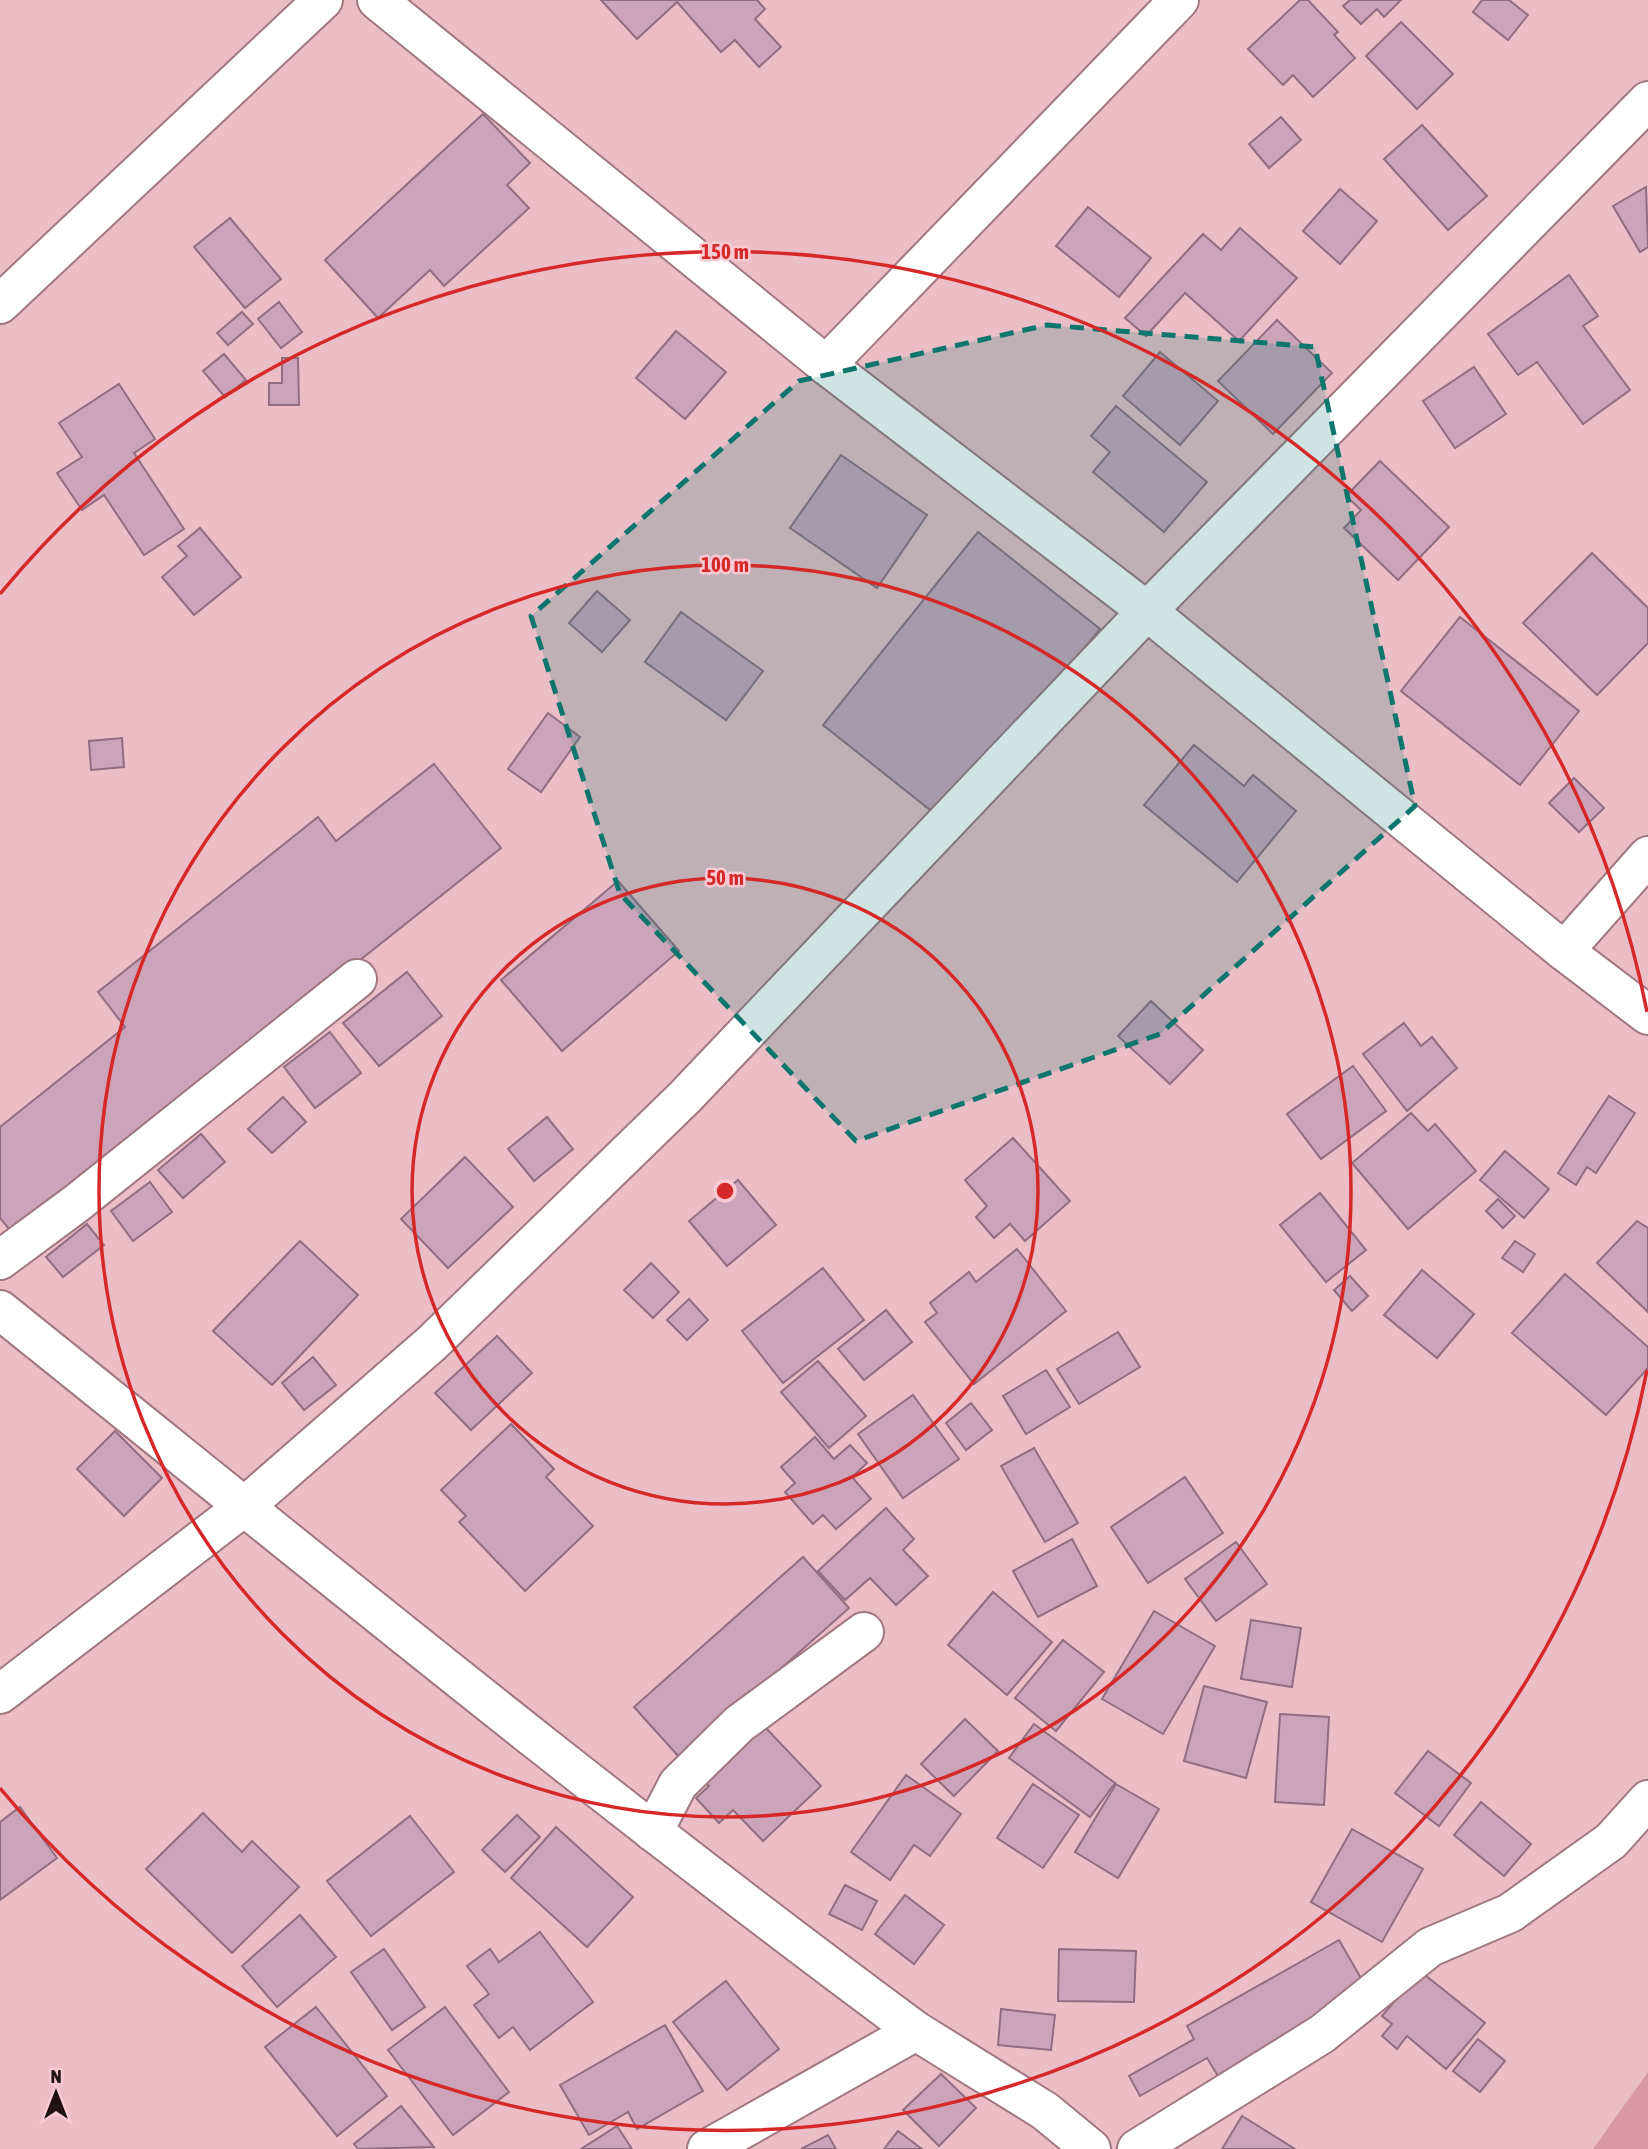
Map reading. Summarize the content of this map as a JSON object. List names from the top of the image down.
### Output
{
  "north": "top",
  "rings": ["150 m", "100 m", "50 m"]
}
